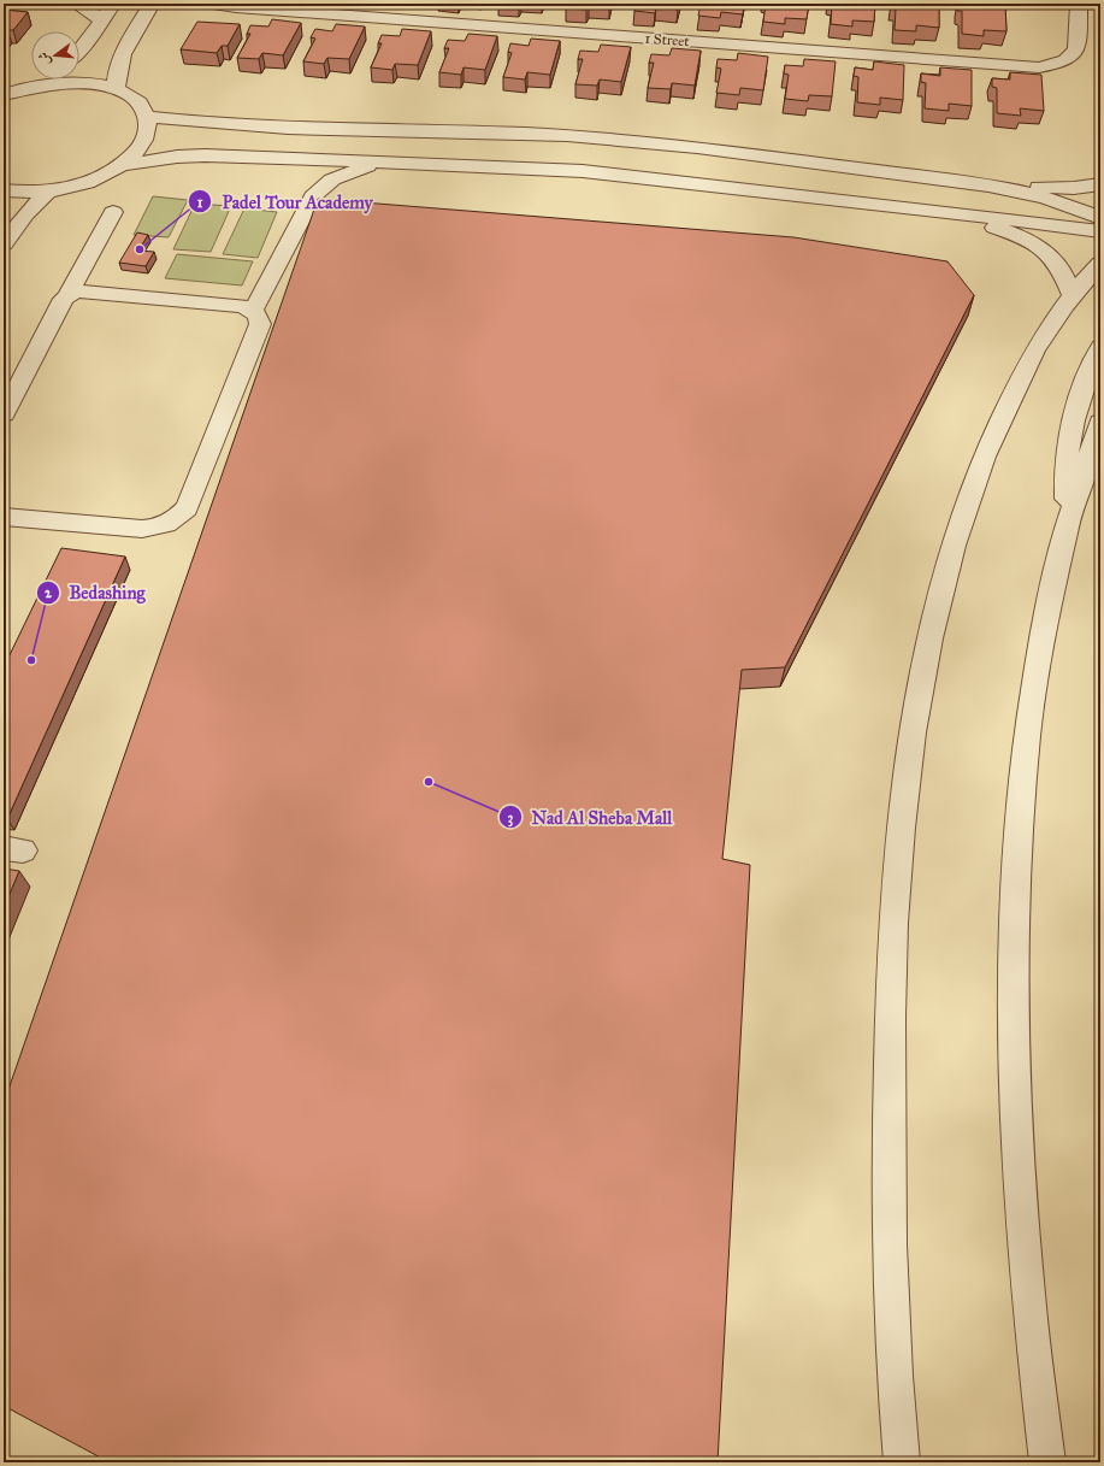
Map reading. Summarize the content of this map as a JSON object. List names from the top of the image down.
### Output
{
  "streets": {
    "street": ["1 Street"]
  },
  "places": ["Padel Tour Academy", "Bedashing", "Nad Al Sheba Mall"],
  "north": "left"
}
